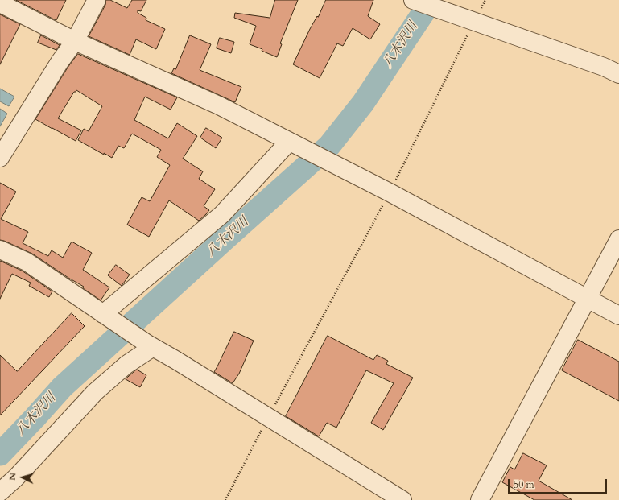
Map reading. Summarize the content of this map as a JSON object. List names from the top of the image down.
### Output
{
  "water": ["八木沢川"],
  "scale_bar": "50 m",
  "north": "left"
}
